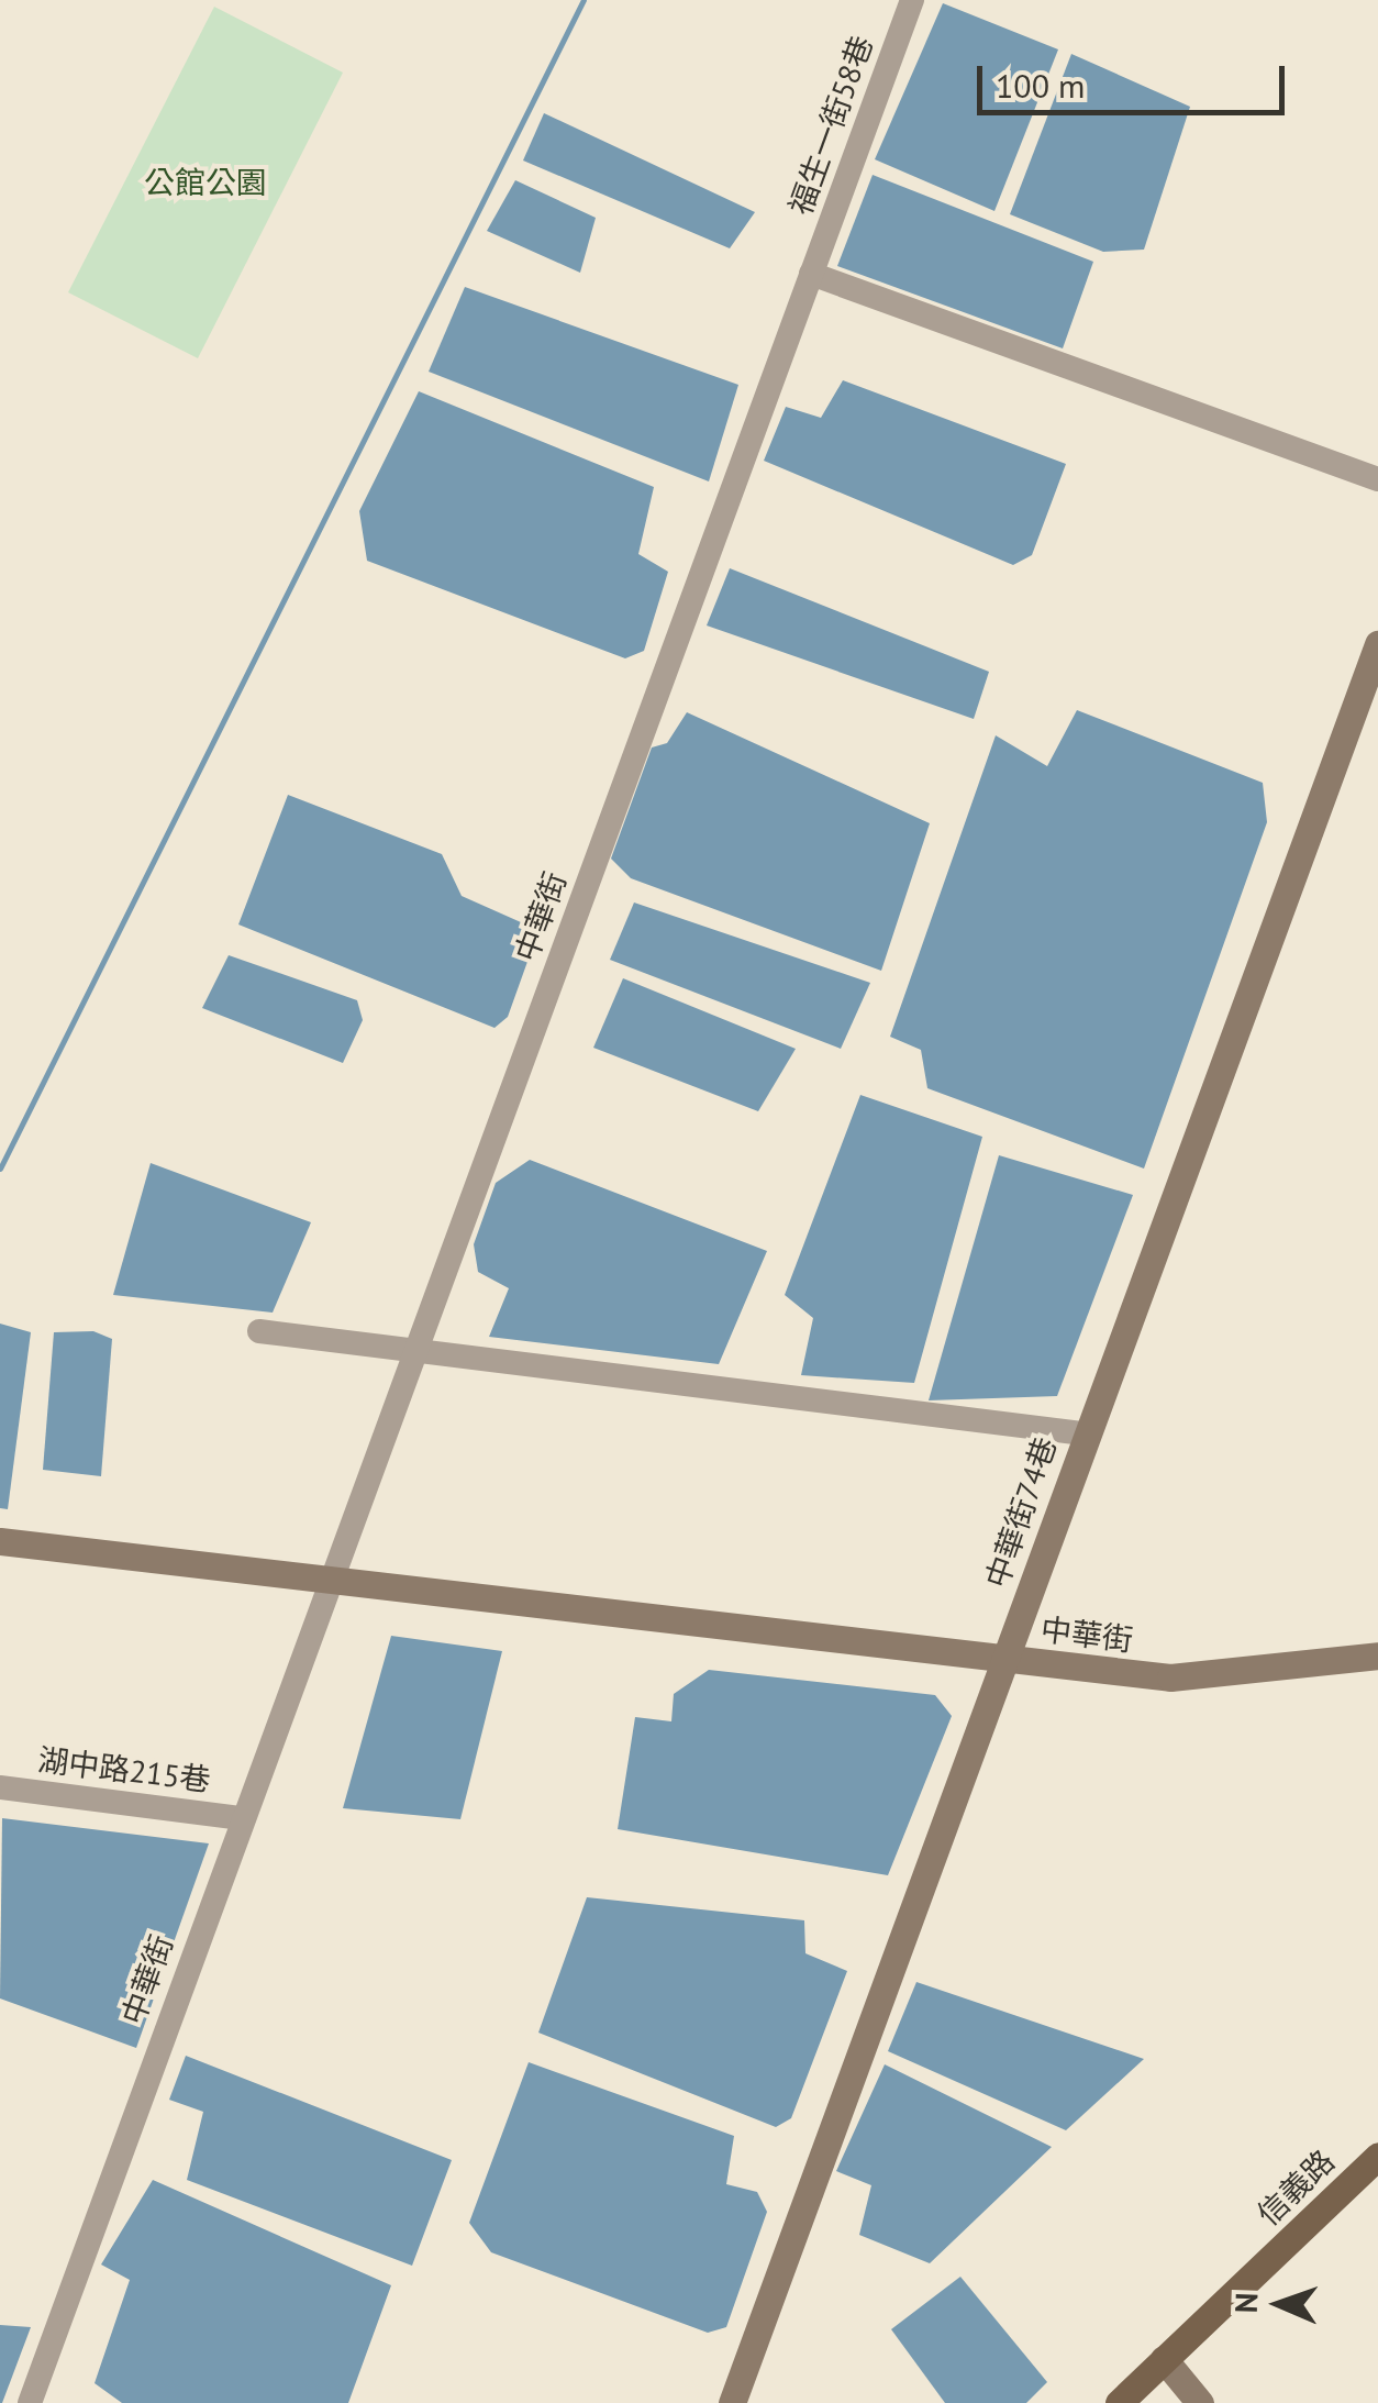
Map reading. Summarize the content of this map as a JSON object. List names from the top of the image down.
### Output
{
  "streets": {
    "main road": ["信義路"],
    "street": [
      "福生一街58巷",
      "中華街",
      "中華街74巷",
      "湖中路215巷"
    ]
  },
  "crossings": [
    ["福生一街58巷", "中華街"],
    ["中華街", "中華街74巷"],
    ["中華街", "湖中路215巷"]
  ],
  "parks": ["公館公園"],
  "scale_bar": "100 m",
  "north": "left"
}
